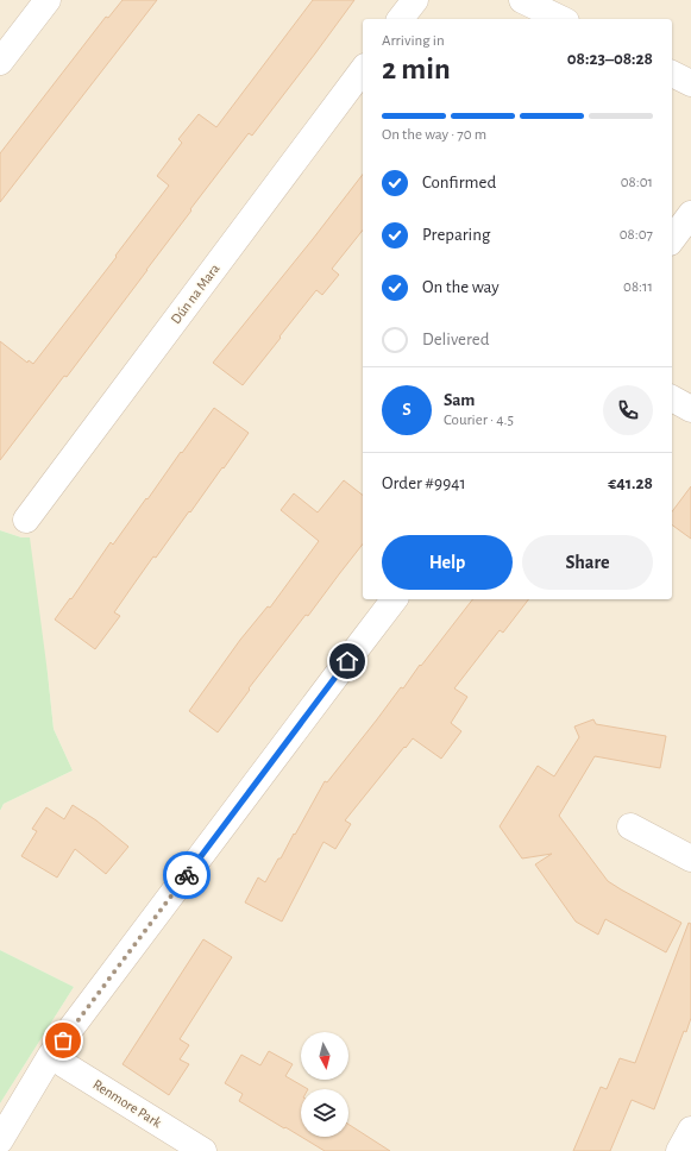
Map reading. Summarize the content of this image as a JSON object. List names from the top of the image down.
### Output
{
  "streets": {
    "street": ["Dún na Mara", "Renmore Park"]
  },
  "north": "bottom",
  "page": {
    "heading": ["2 min", "Arriving in", "08:23–08:28"],
    "panel": [
      "Sam",
      "Courier · 4.5",
      "Order #9941",
      "€41.28"
    ],
    "bar": "On the way · 70 m",
    "list": [
      ["Confirmed", "08:01"],
      ["Preparing", "08:07"],
      ["On the way", "08:11"],
      "Delivered"
    ],
    "round": "S",
    "buttons": ["Help", "Share"]
  }
}
